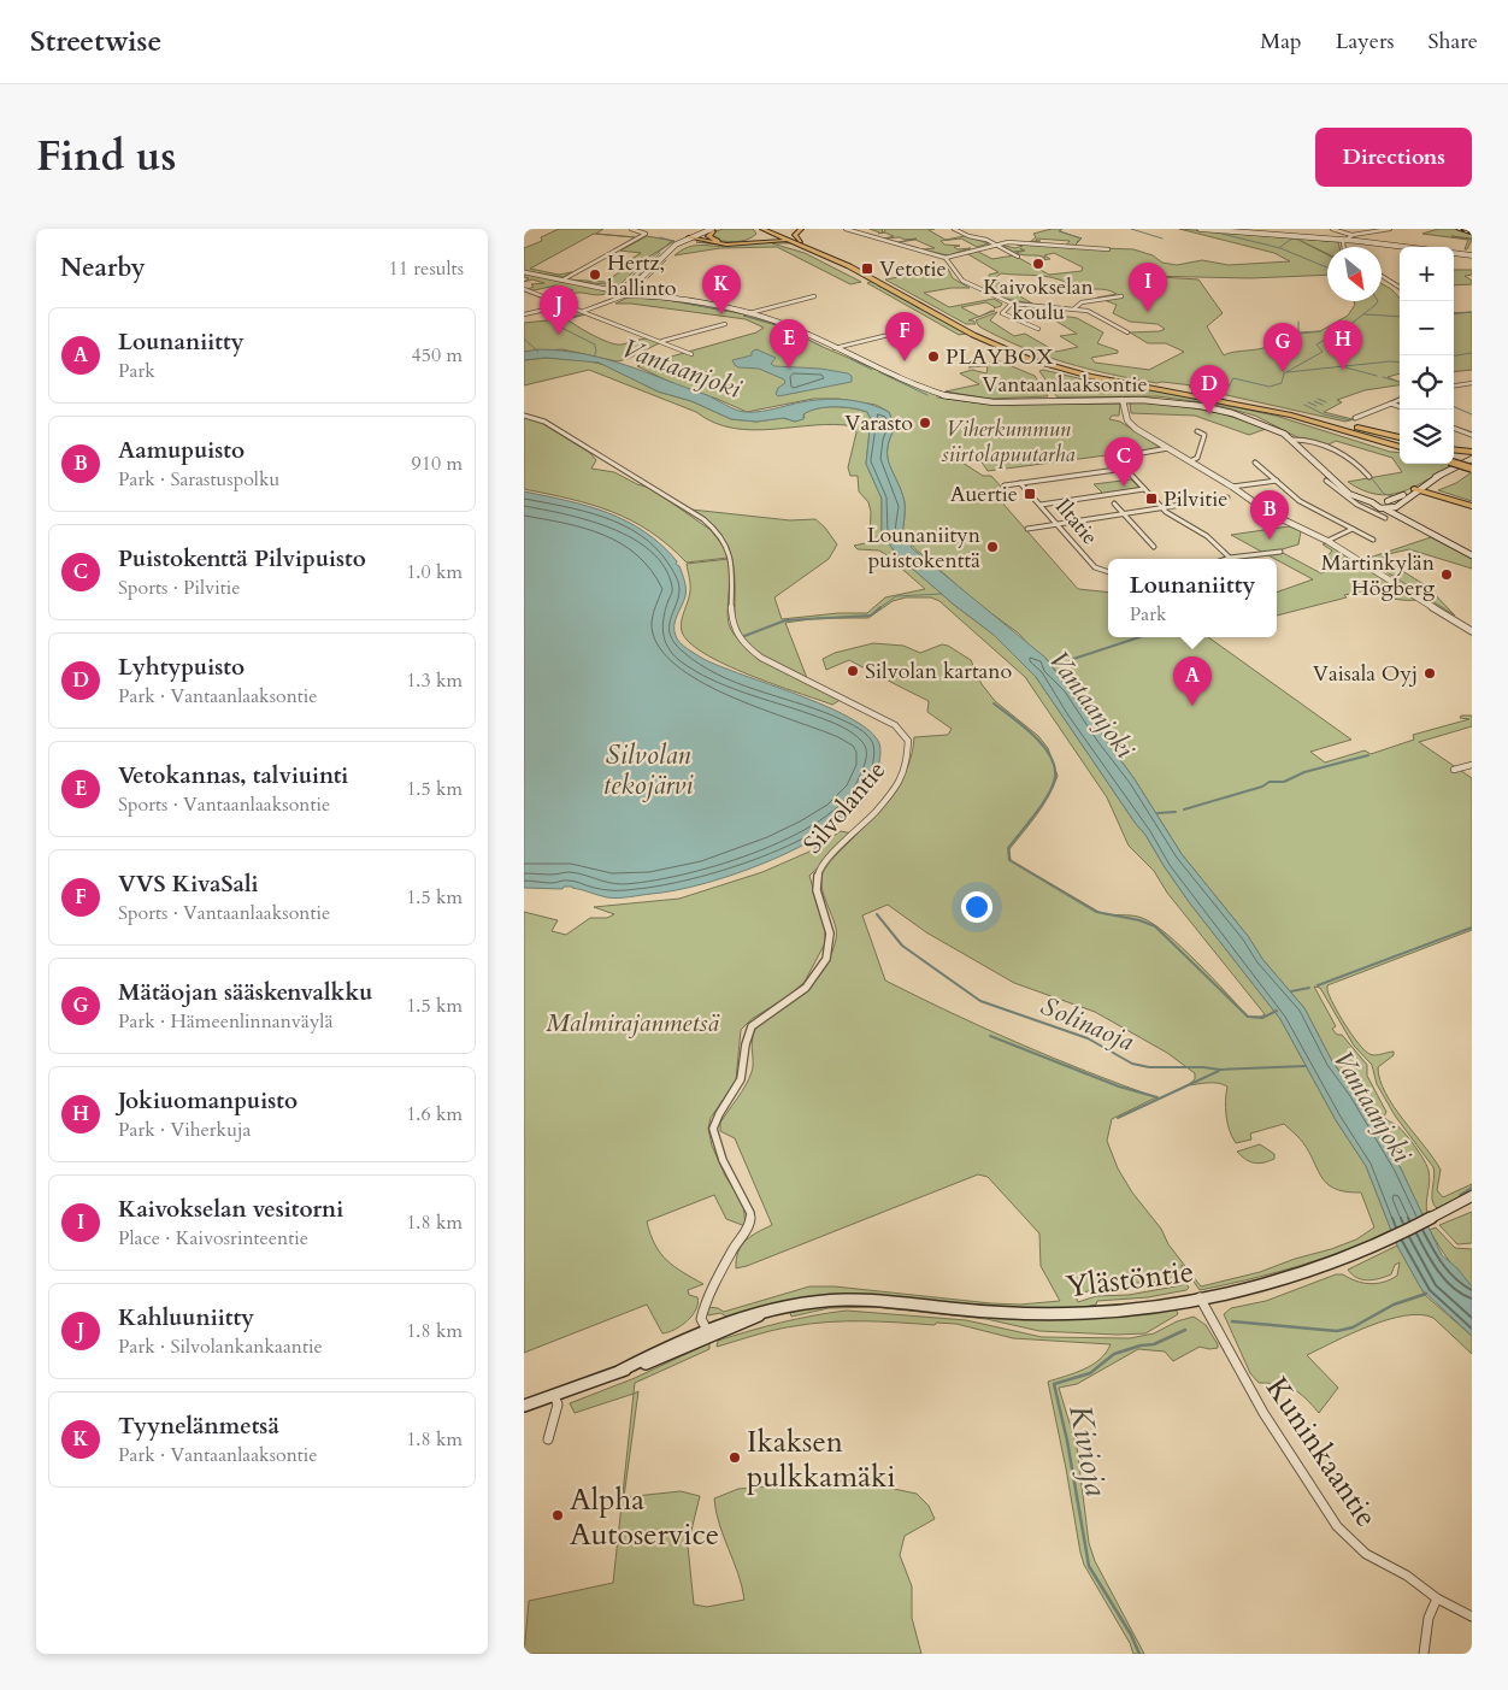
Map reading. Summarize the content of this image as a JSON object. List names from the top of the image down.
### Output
{
  "streets": {
    "main road": ["Vantaanlaaksontie", "Ylästöntie"],
    "street": ["Iltatie", "Silvolantie", "Kuninkaantie"]
  },
  "crossings": [
    ["Silvolantie", "Ylästöntie"],
    ["Ylästöntie", "Kuninkaantie"]
  ],
  "water": [
    "Vantaanjoki",
    "Silvolan tekojärvi",
    "Solinaoja",
    "Kivioja"
  ],
  "parks": ["Viherkummun siirtolapuutarha", "Malmirajanmetsä"],
  "places": {
    "other": [
      "Kaivokselan koulu",
      "Hertz, hallinto",
      "PLAYBOX",
      "Varasto",
      "Lounaniityn puistokenttä",
      "Martinkylän Högberg",
      "Silvolan kartano",
      "Vaisala Oyj",
      "Ikaksen pulkkamäki",
      "Alpha Autoservice"
    ],
    "transit": ["Vetotie", "Auertie", "Pilvitie"]
  },
  "north": "bottom right",
  "page": {
    "header": "Streetwise",
    "nav": ["Map", "Layers", "Share"],
    "title": "Find us",
    "buttons": "Directions",
    "heading": ["Nearby", "11 results"],
    "map_buttons": ["+", "−"],
    "pins": [
      "I",
      "K",
      "J",
      "F",
      "E",
      "H",
      "G",
      "D",
      "C",
      "B",
      "A"
    ],
    "list": [
      {
        "mark": "A",
        "name": "Lounaniitty",
        "note": "Park",
        "value": "450 m"
      },
      {
        "mark": "B",
        "name": "Aamupuisto",
        "note": "Park · Sarastuspolku",
        "value": "910 m"
      },
      {
        "mark": "C",
        "name": "Puistokenttä Pilvipuisto",
        "note": "Sports · Pilvitie",
        "value": "1.0 km"
      },
      {
        "mark": "D",
        "name": "Lyhtypuisto",
        "note": "Park · Vantaanlaaksontie",
        "value": "1.3 km"
      },
      {
        "mark": "E",
        "name": "Vetokannas, talviuinti",
        "note": "Sports · Vantaanlaaksontie",
        "value": "1.5 km"
      },
      {
        "mark": "F",
        "name": "VVS KivaSali",
        "note": "Sports · Vantaanlaaksontie",
        "value": "1.5 km"
      },
      {
        "mark": "G",
        "name": "Mätäojan sääskenvalkku",
        "note": "Park · Hämeenlinnanväylä",
        "value": "1.5 km"
      },
      {
        "mark": "H",
        "name": "Jokiuomanpuisto",
        "note": "Park · Viherkuja",
        "value": "1.6 km"
      },
      {
        "mark": "I",
        "name": "Kaivokselan vesitorni",
        "note": "Place · Kaivosrinteentie",
        "value": "1.8 km"
      },
      {
        "mark": "J",
        "name": "Kahluuniitty",
        "note": "Park · Silvolankankaantie",
        "value": "1.8 km"
      },
      {
        "mark": "K",
        "name": "Tyynelänmetsä",
        "note": "Park · Vantaanlaaksontie",
        "value": "1.8 km"
      }
    ],
    "popup": ["Lounaniitty", "Park"]
  }
}
